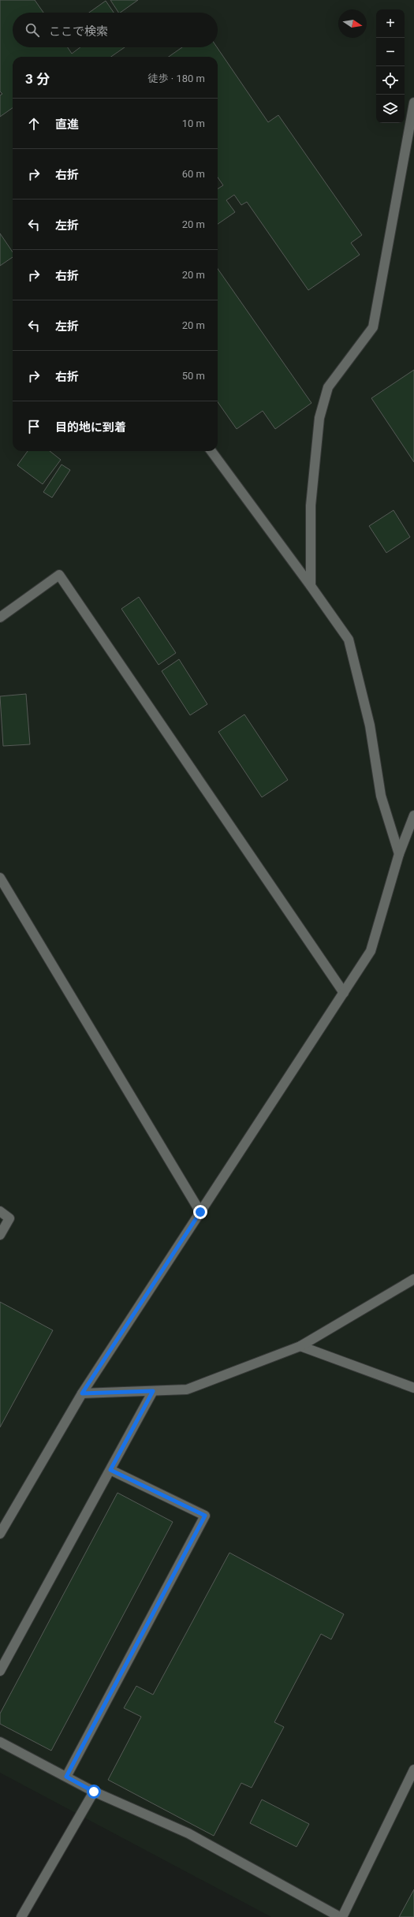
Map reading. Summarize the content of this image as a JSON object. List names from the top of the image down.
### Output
{
  "north": "right",
  "page": {
    "map_buttons": ["+", "−"],
    "search": "ここで検索",
    "heading": ["3 分", "徒歩 · 180 m"],
    "list": [
      ["直進", "10 m"],
      ["右折", "60 m"],
      ["左折", "20 m"],
      ["右折", "20 m"],
      ["左折", "20 m"],
      ["右折", "50 m"],
      "目的地に到着"
    ]
  }
}
